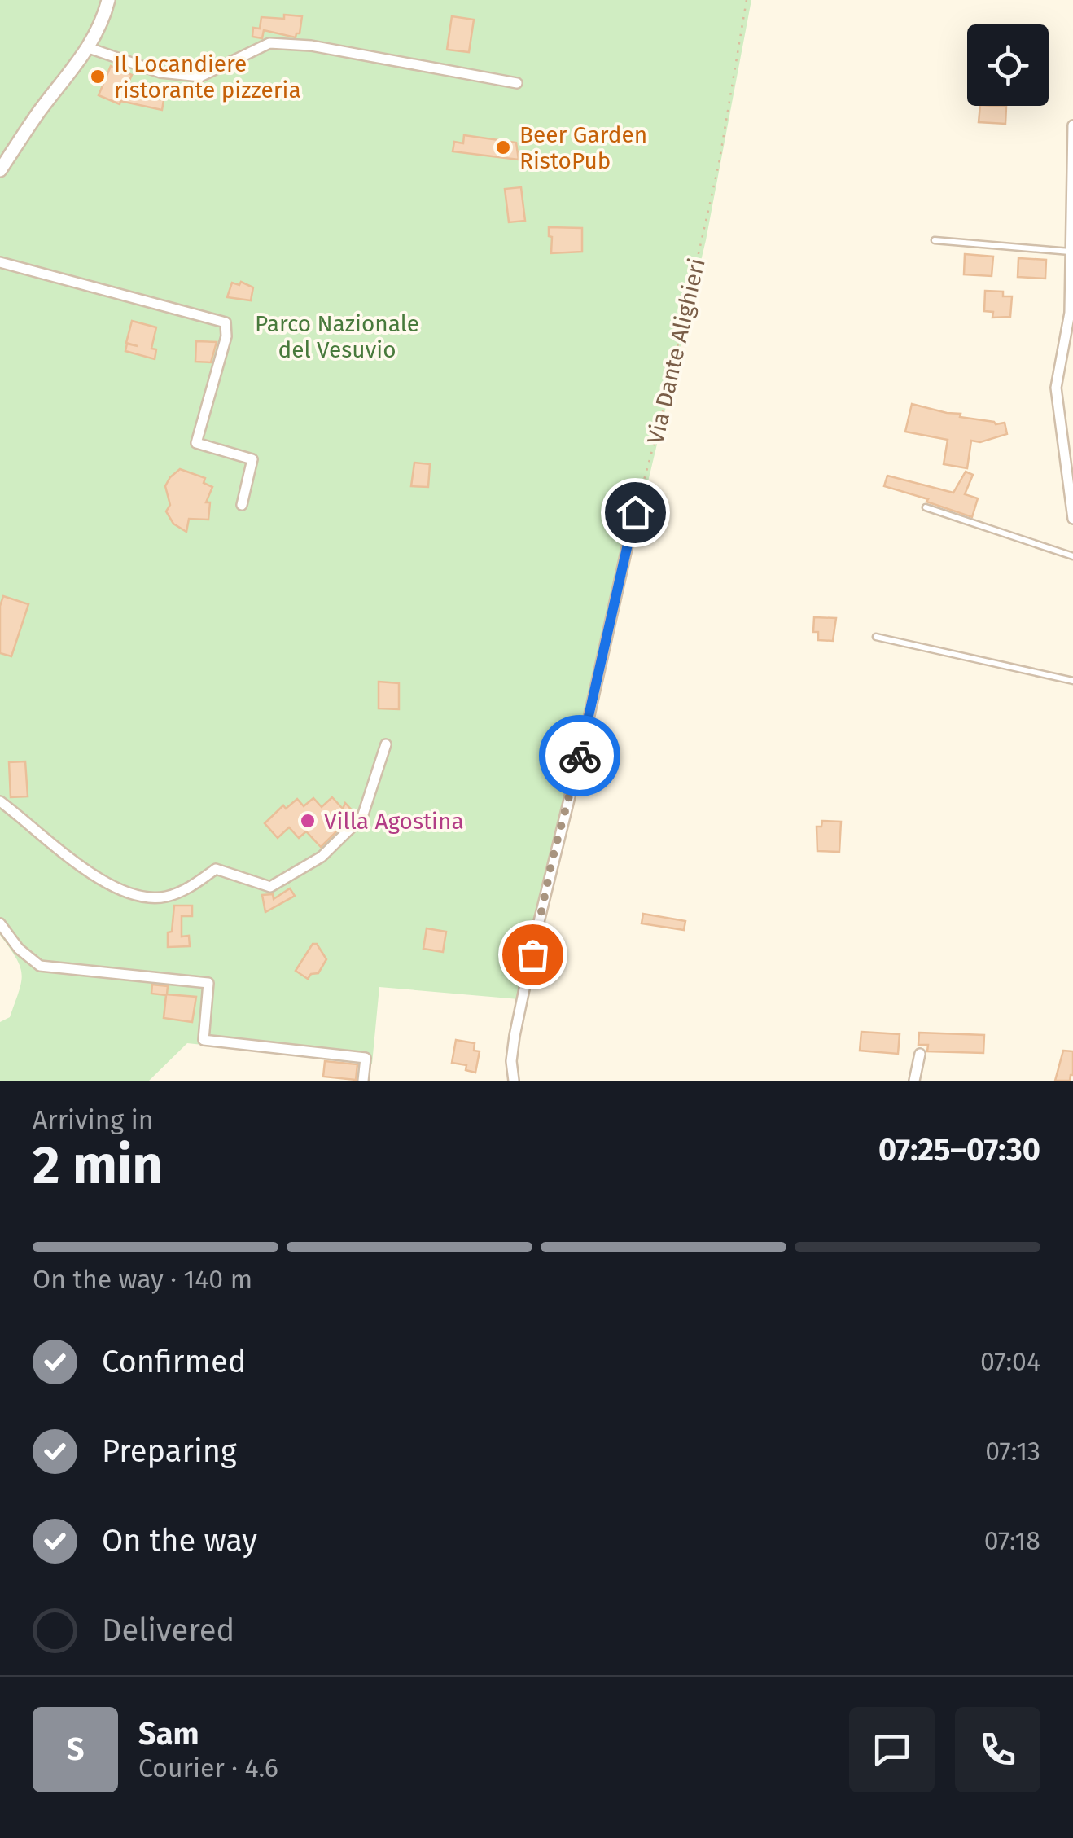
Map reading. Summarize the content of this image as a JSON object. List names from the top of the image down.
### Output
{
  "streets": {
    "path": ["Via Dante Alighieri"]
  },
  "parks": ["Parco Nazionale del Vesuvio"],
  "places": ["Il Locandiere ristorante pizzeria", "Beer Garden RistoPub", "Villa Agostina"],
  "page": {
    "heading": ["2 min", "Arriving in", "07:25–07:30"],
    "panel": ["Sam", "Courier · 4.6"],
    "bar": "On the way · 140 m",
    "list": [
      ["Confirmed", "07:04"],
      ["Preparing", "07:13"],
      ["On the way", "07:18"],
      "Delivered"
    ],
    "round": "S"
  }
}
